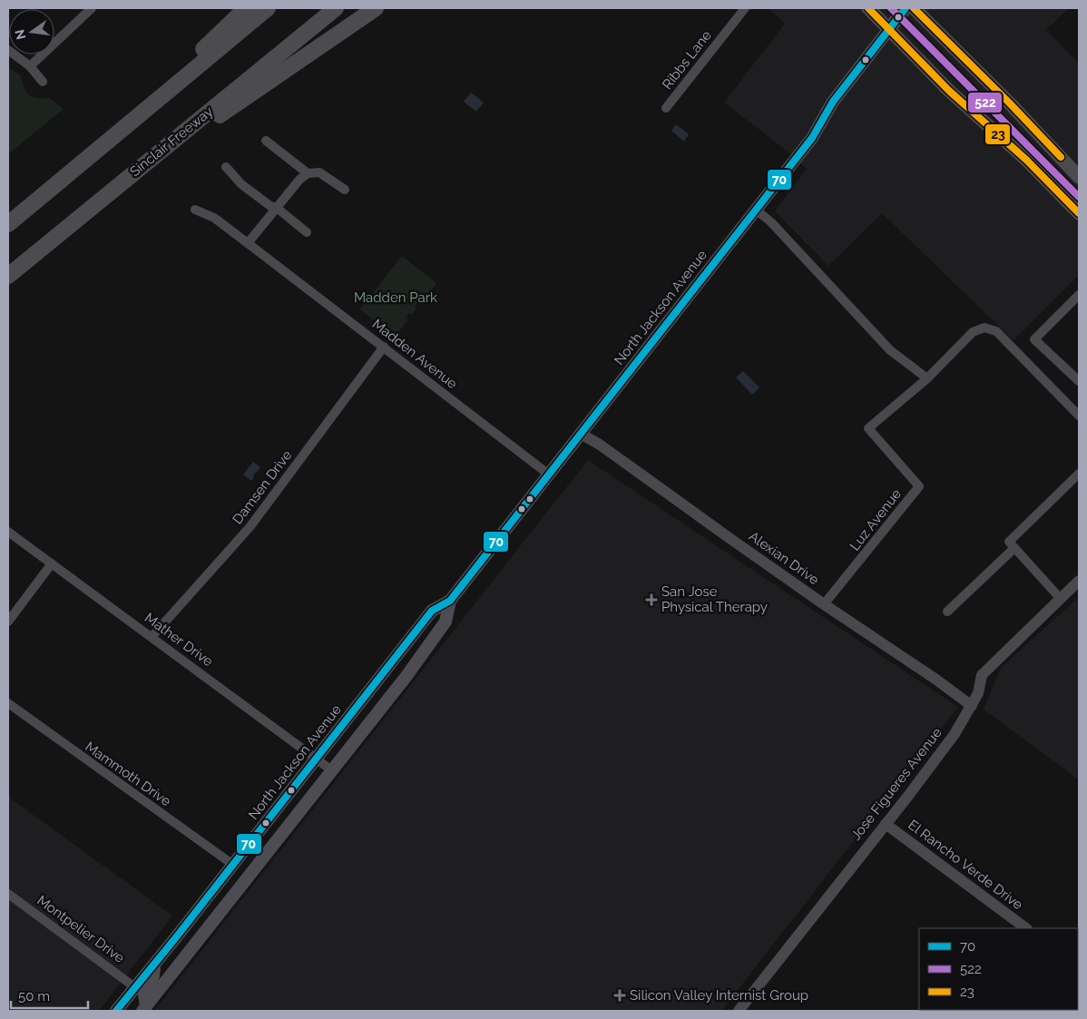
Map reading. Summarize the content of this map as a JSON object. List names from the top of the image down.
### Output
{
  "streets": {
    "highway": ["Sinclair Freeway"],
    "main road": ["North Jackson Avenue"],
    "street": [
      "Ribbs Lane",
      "Madden Avenue",
      "Damsen Drive",
      "Luz Avenue",
      "Alexian Drive",
      "Mather Drive",
      "Mammoth Drive",
      "Jose Figueres Avenue",
      "El Rancho Verde Drive",
      "Montpelier Drive"
    ]
  },
  "crossings": [
    ["North Jackson Avenue", "Madden Avenue"],
    ["North Jackson Avenue", "Alexian Drive"],
    ["North Jackson Avenue", "Mather Drive"],
    ["North Jackson Avenue", "Mammoth Drive"],
    ["North Jackson Avenue", "Montpelier Drive"],
    ["Madden Avenue", "Damsen Drive"],
    ["Damsen Drive", "Mather Drive"],
    ["Luz Avenue", "Alexian Drive"],
    ["Alexian Drive", "Jose Figueres Avenue"],
    ["Jose Figueres Avenue", "El Rancho Verde Drive"]
  ],
  "parks": ["Madden Park"],
  "places": {
    "health": ["San Jose Physical Therapy", "Silicon Valley Internist Group"]
  },
  "lines": ["transit line 70", "transit line 522", "transit line 23"],
  "legend": ["70", "522", "23"],
  "scale_bar": "50 m",
  "north": "left"
}
